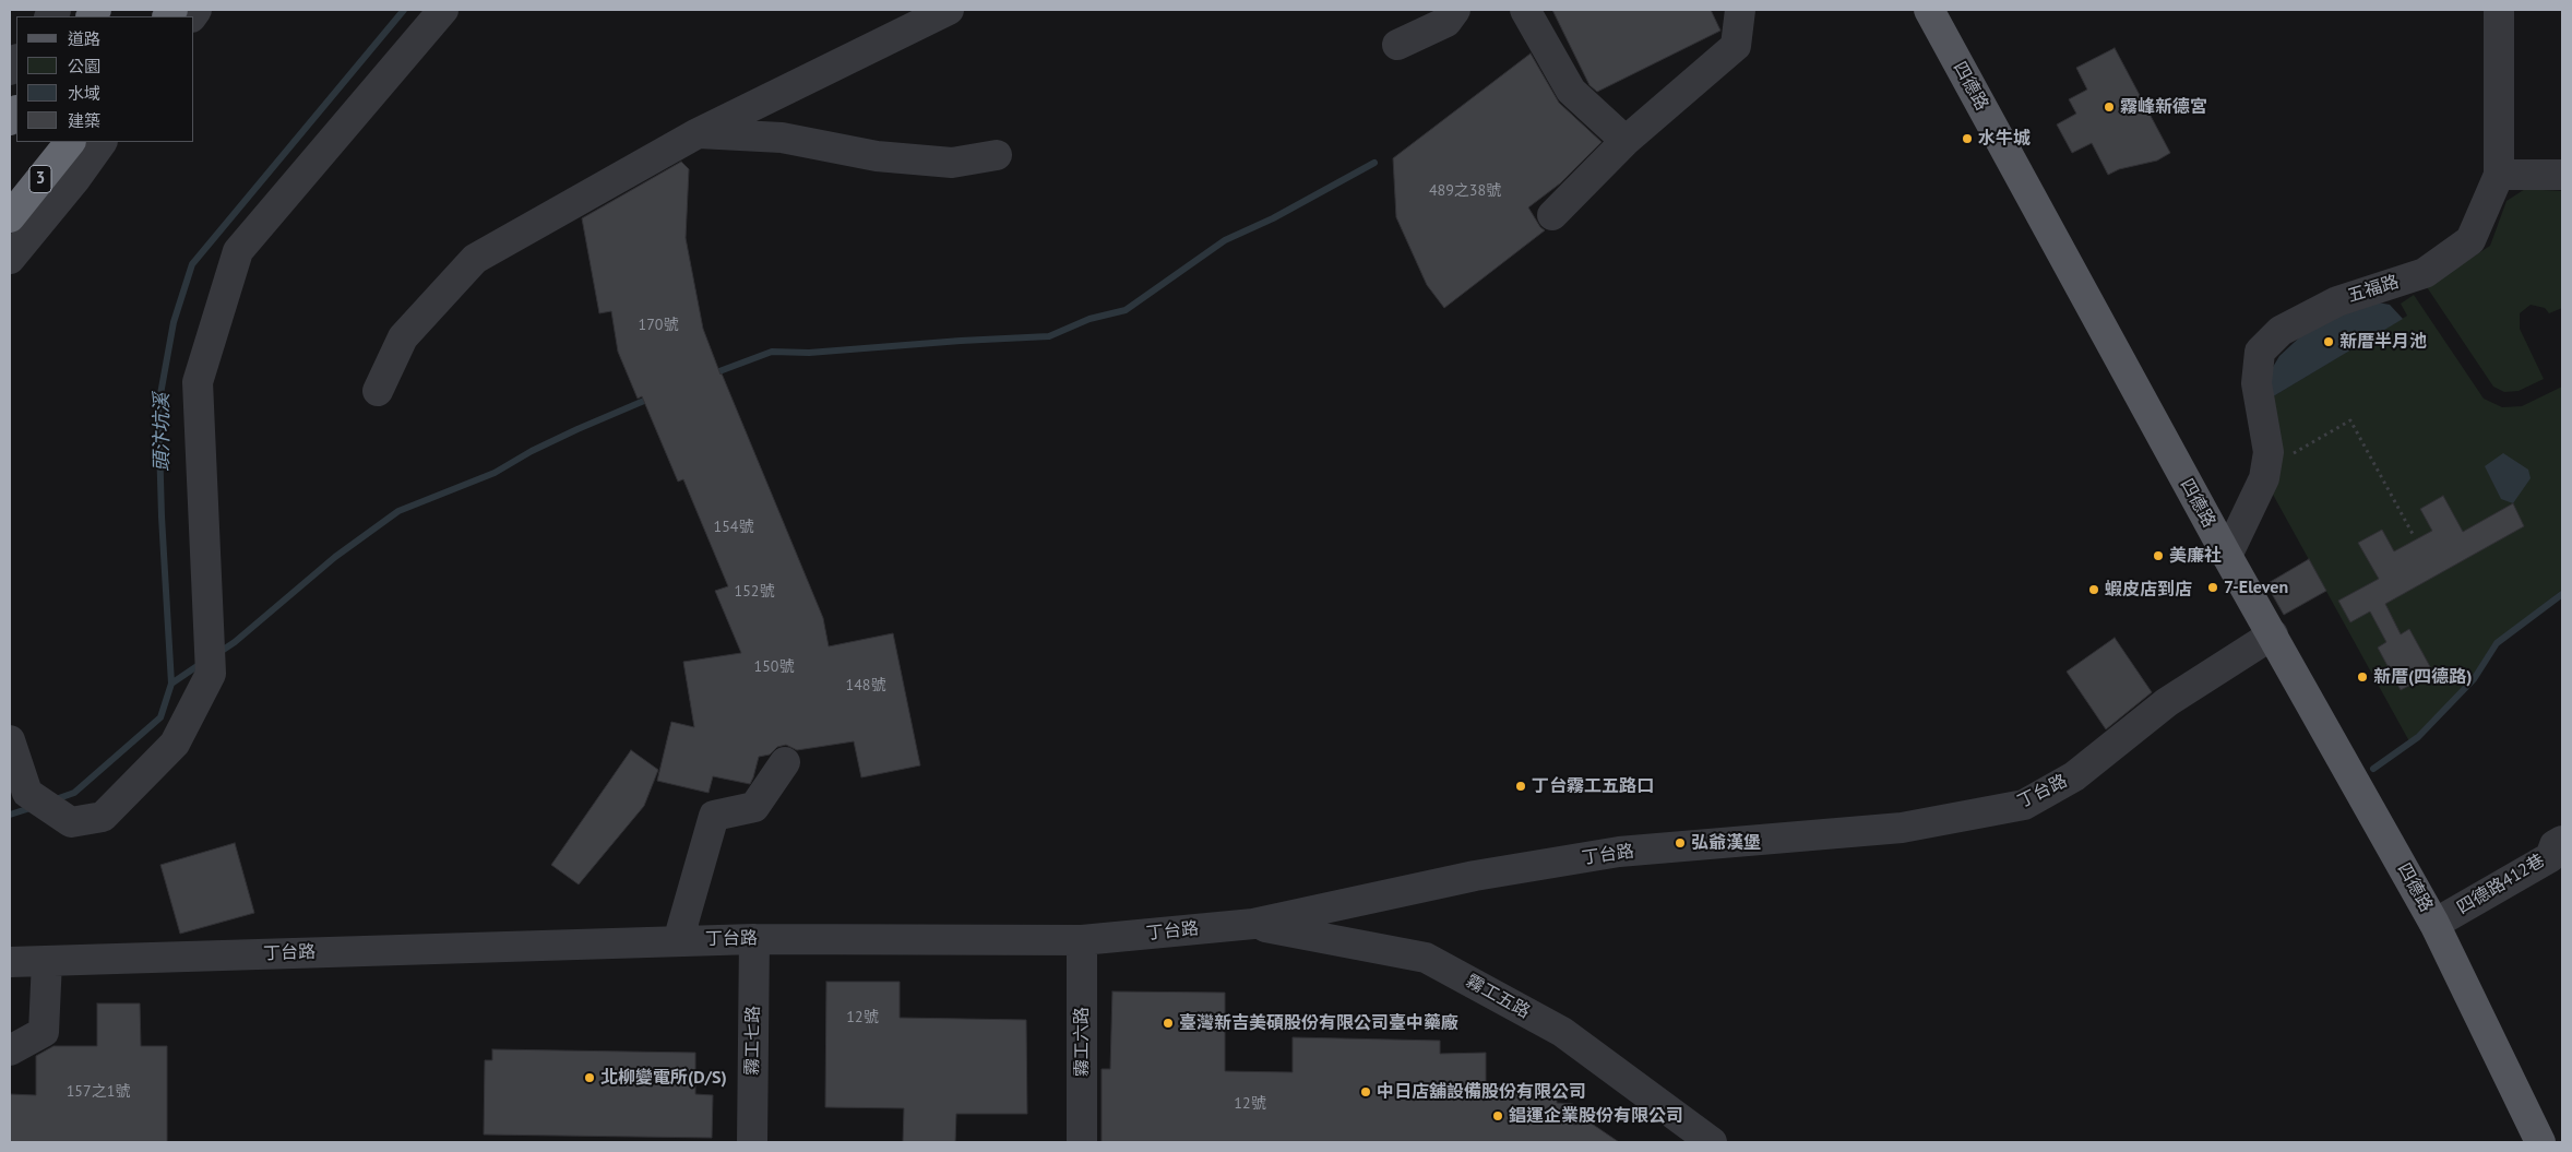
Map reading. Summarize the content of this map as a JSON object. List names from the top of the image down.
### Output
{
  "streets": {
    "highway": ["3"],
    "main road": ["四德路"],
    "street": [
      "五福路",
      "丁台路",
      "四德路412巷",
      "霧工五路",
      "霧工七路",
      "霧工六路"
    ]
  },
  "crossings": [
    ["四德路", "五福路"],
    ["四德路", "丁台路"],
    ["四德路", "四德路412巷"],
    ["丁台路", "霧工五路"],
    ["丁台路", "霧工七路"],
    ["丁台路", "霧工六路"]
  ],
  "water": ["頭汴坑溪"],
  "places": [
    "霧峰新德宮",
    "水牛城",
    "新厝半月池",
    "美廉社",
    "7-Eleven",
    "蝦皮店到店",
    "新厝(四德路)",
    "丁台霧工五路口",
    "弘爺漢堡",
    "臺灣新吉美碩股份有限公司臺中藥廠",
    "北柳變電所(D/S)",
    "中日店舖設備股份有限公司",
    "錩運企業股份有限公司"
  ],
  "house_numbers": [
    "489之38號",
    "170號",
    "154號",
    "152號",
    "150號",
    "148號",
    "12號",
    "157之1號",
    "12號"
  ],
  "legend": [
    "道路",
    "公園",
    "水域",
    "建築"
  ]
}
